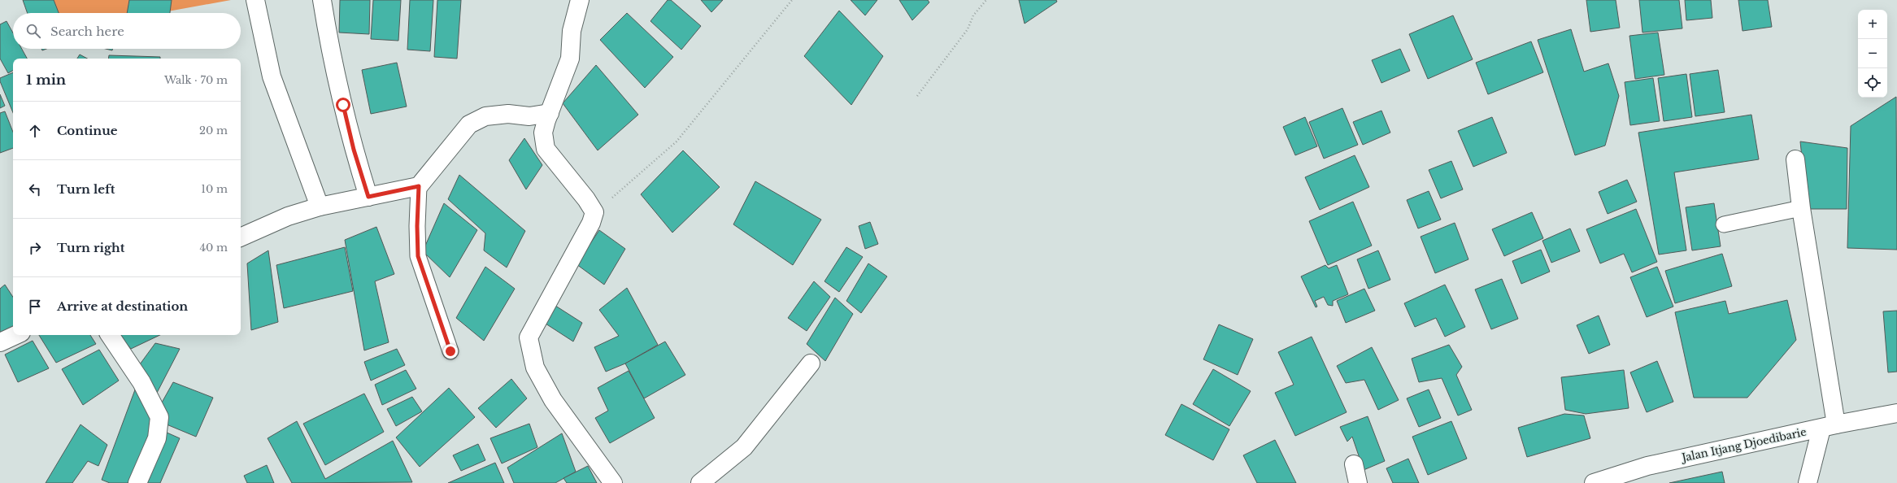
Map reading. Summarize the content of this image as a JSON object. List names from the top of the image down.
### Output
{
  "streets": {
    "street": ["Jalan Itjang Djoedibarie"]
  },
  "page": {
    "map_buttons": ["+", "−"],
    "search": "Search here",
    "heading": ["1 min", "Walk · 70 m"],
    "list": [
      ["Continue", "20 m"],
      ["Turn left", "10 m"],
      ["Turn right", "40 m"],
      "Arrive at destination"
    ]
  }
}
